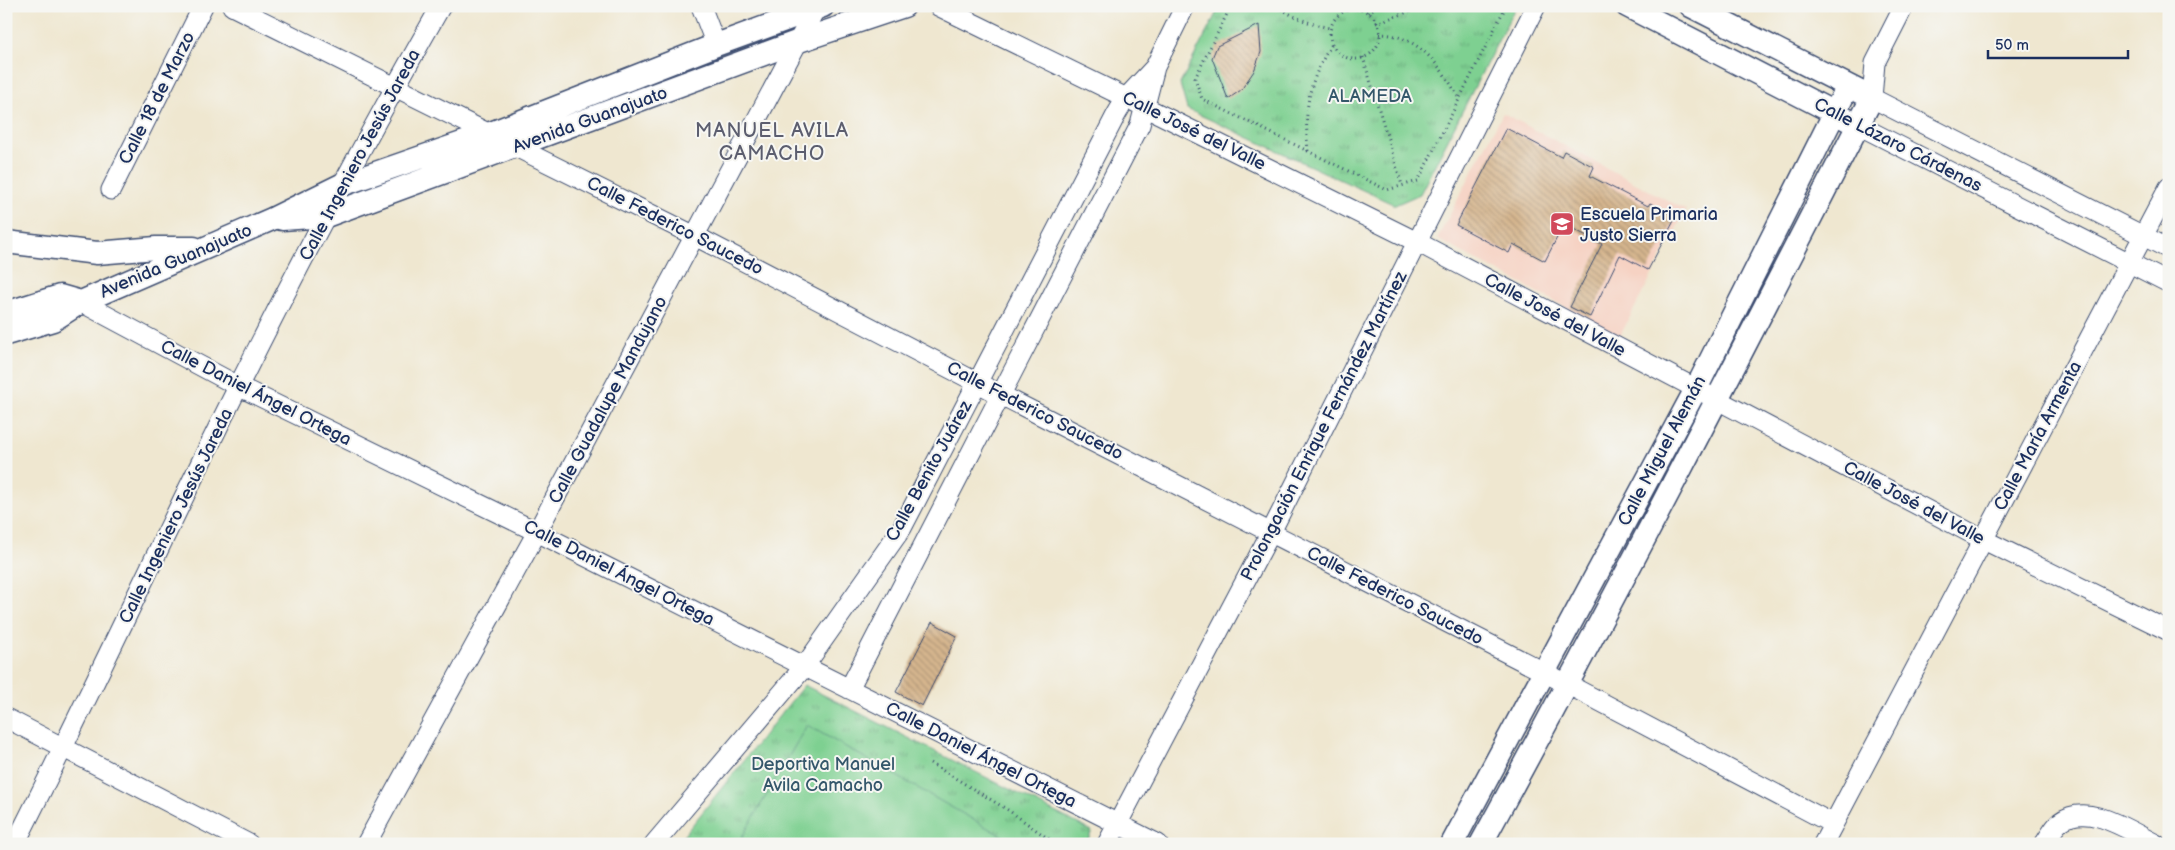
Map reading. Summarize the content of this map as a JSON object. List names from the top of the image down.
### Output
{
  "streets": {
    "street": [
      "Calle 18 de Marzo",
      "Avenida Guanajuato",
      "Calle José del Valle",
      "Calle Lázaro Cárdenas",
      "Calle Ingeniero Jesús Jareda",
      "Calle Federico Saucedo",
      "Calle Daniel Ángel Ortega",
      "Calle Guadalupe Mandujano",
      "Prolongación Enrique Fernández Martínez",
      "Calle María Armenta",
      "Calle Miguel Alemán",
      "Calle Benito Juárez"
    ]
  },
  "crossings": [
    ["Avenida Guanajuato", "Calle Ingeniero Jesús Jareda"],
    ["Avenida Guanajuato", "Calle Federico Saucedo"],
    ["Avenida Guanajuato", "Calle Daniel Ángel Ortega"],
    ["Avenida Guanajuato", "Calle Guadalupe Mandujano"],
    ["Calle José del Valle", "Prolongación Enrique Fernández Martínez"],
    ["Calle José del Valle", "Calle María Armenta"],
    ["Calle José del Valle", "Calle Miguel Alemán"],
    ["Calle José del Valle", "Calle Benito Juárez"],
    ["Calle Lázaro Cárdenas", "Calle María Armenta"],
    ["Calle Lázaro Cárdenas", "Calle Miguel Alemán"],
    ["Calle Ingeniero Jesús Jareda", "Calle Federico Saucedo"],
    ["Calle Ingeniero Jesús Jareda", "Calle Daniel Ángel Ortega"],
    ["Calle Federico Saucedo", "Calle Guadalupe Mandujano"],
    ["Calle Federico Saucedo", "Prolongación Enrique Fernández Martínez"],
    ["Calle Federico Saucedo", "Calle María Armenta"],
    ["Calle Federico Saucedo", "Calle Miguel Alemán"],
    ["Calle Federico Saucedo", "Calle Benito Juárez"],
    ["Calle Daniel Ángel Ortega", "Calle Guadalupe Mandujano"],
    ["Calle Daniel Ángel Ortega", "Prolongación Enrique Fernández Martínez"],
    ["Calle Daniel Ángel Ortega", "Calle Benito Juárez"]
  ],
  "districts": ["MANUEL AVILA CAMACHO"],
  "parks": ["ALAMEDA", "Deportiva Manuel Avila Camacho"],
  "places": {
    "school or university": ["Escuela Primaria Justo Sierra"]
  },
  "scale_bar": "50 m"
}
